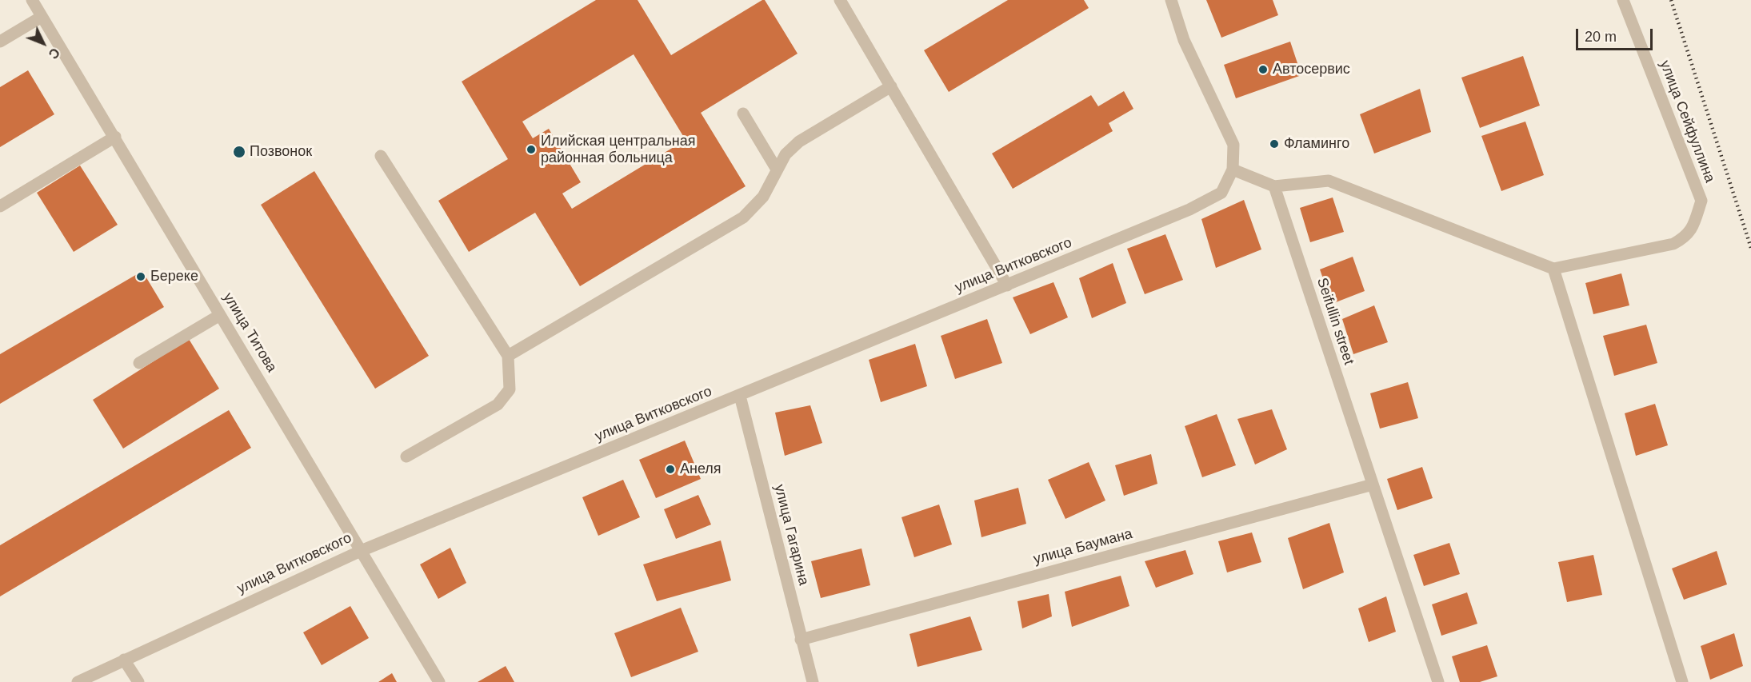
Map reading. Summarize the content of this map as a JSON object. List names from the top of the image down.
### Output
{
  "streets": {
    "street": [
      "улица Сейфуллина",
      "улица Витковского",
      "Seifullin street",
      "улица Титова",
      "улица Гагарина",
      "улица Баумана"
    ]
  },
  "crossings": [
    ["улица Витковского", "улица Титова"],
    ["улица Витковского", "улица Гагарина"],
    ["Seifullin street", "улица Баумана"],
    ["улица Гагарина", "улица Баумана"]
  ],
  "places": [
    "Автосервис",
    "Фламинго",
    "Илийская центральная районная больница",
    "Позвонок",
    "Береке",
    "Анеля"
  ],
  "scale_bar": "20 m",
  "north": "bottom right"
}
